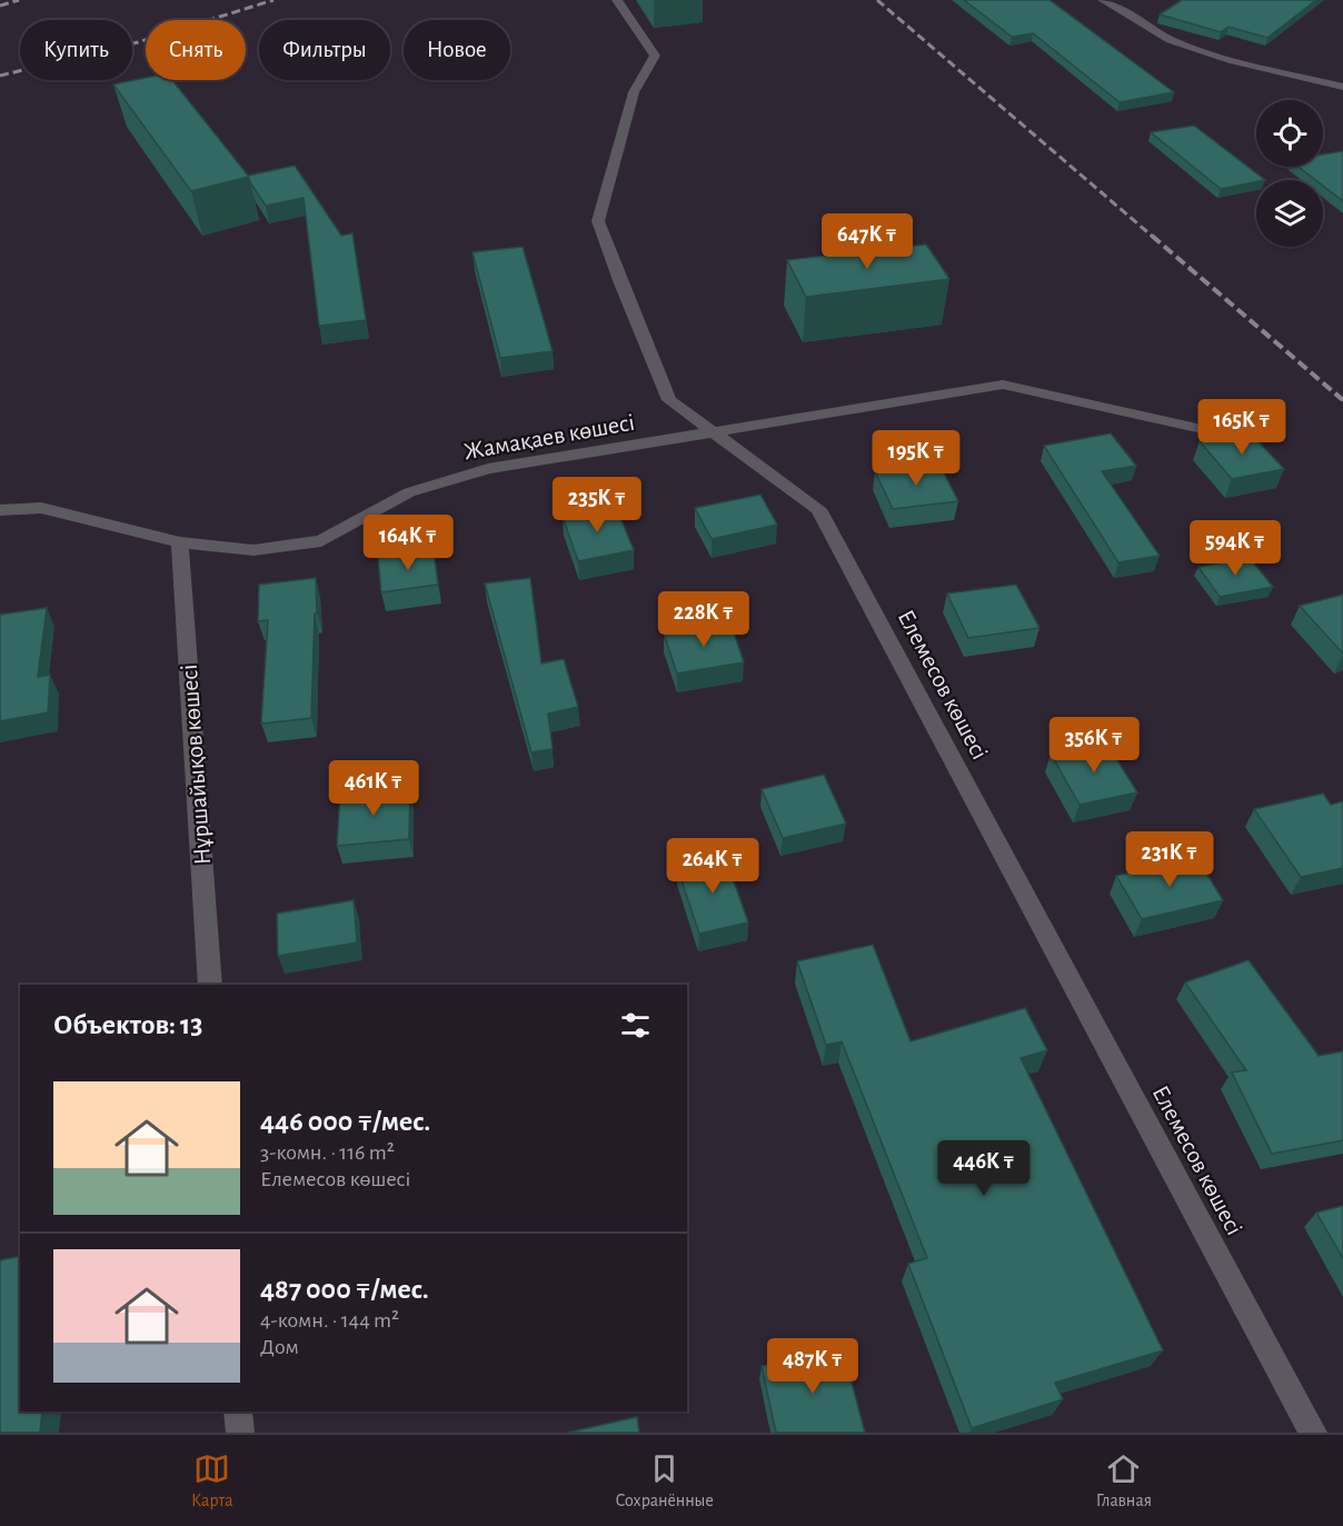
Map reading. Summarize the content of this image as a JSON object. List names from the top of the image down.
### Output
{
  "streets": {
    "street": ["Жамақаев көшесі", "Елемесов көшесі", "Нұршайықов көшесі"]
  },
  "crossings": [
    ["Жамақаев көшесі", "Елемесов көшесі"],
    ["Жамақаев көшесі", "Нұршайықов көшесі"]
  ],
  "page": {
    "chip": [
      "Купить",
      "Снять",
      "Фильтры",
      "Новое"
    ],
    "price": [
      "647K ₸",
      "165K ₸",
      "195K ₸",
      "235K ₸",
      "164K ₸",
      "594K ₸",
      "228K ₸",
      "356K ₸",
      "461K ₸",
      "231K ₸",
      "264K ₸",
      "446K ₸",
      "487K ₸"
    ],
    "heading": "Объектов: 13",
    "list": [
      {
        "name": "446 000 ₸/мес.",
        "note": "3-комн. · 116 m² · Елемесов көшесі"
      },
      {
        "name": "487 000 ₸/мес.",
        "note": "4-комн. · 144 m² · Дом"
      }
    ],
    "tabs": ["Карта", "Сохранённые", "Главная"]
  }
}
